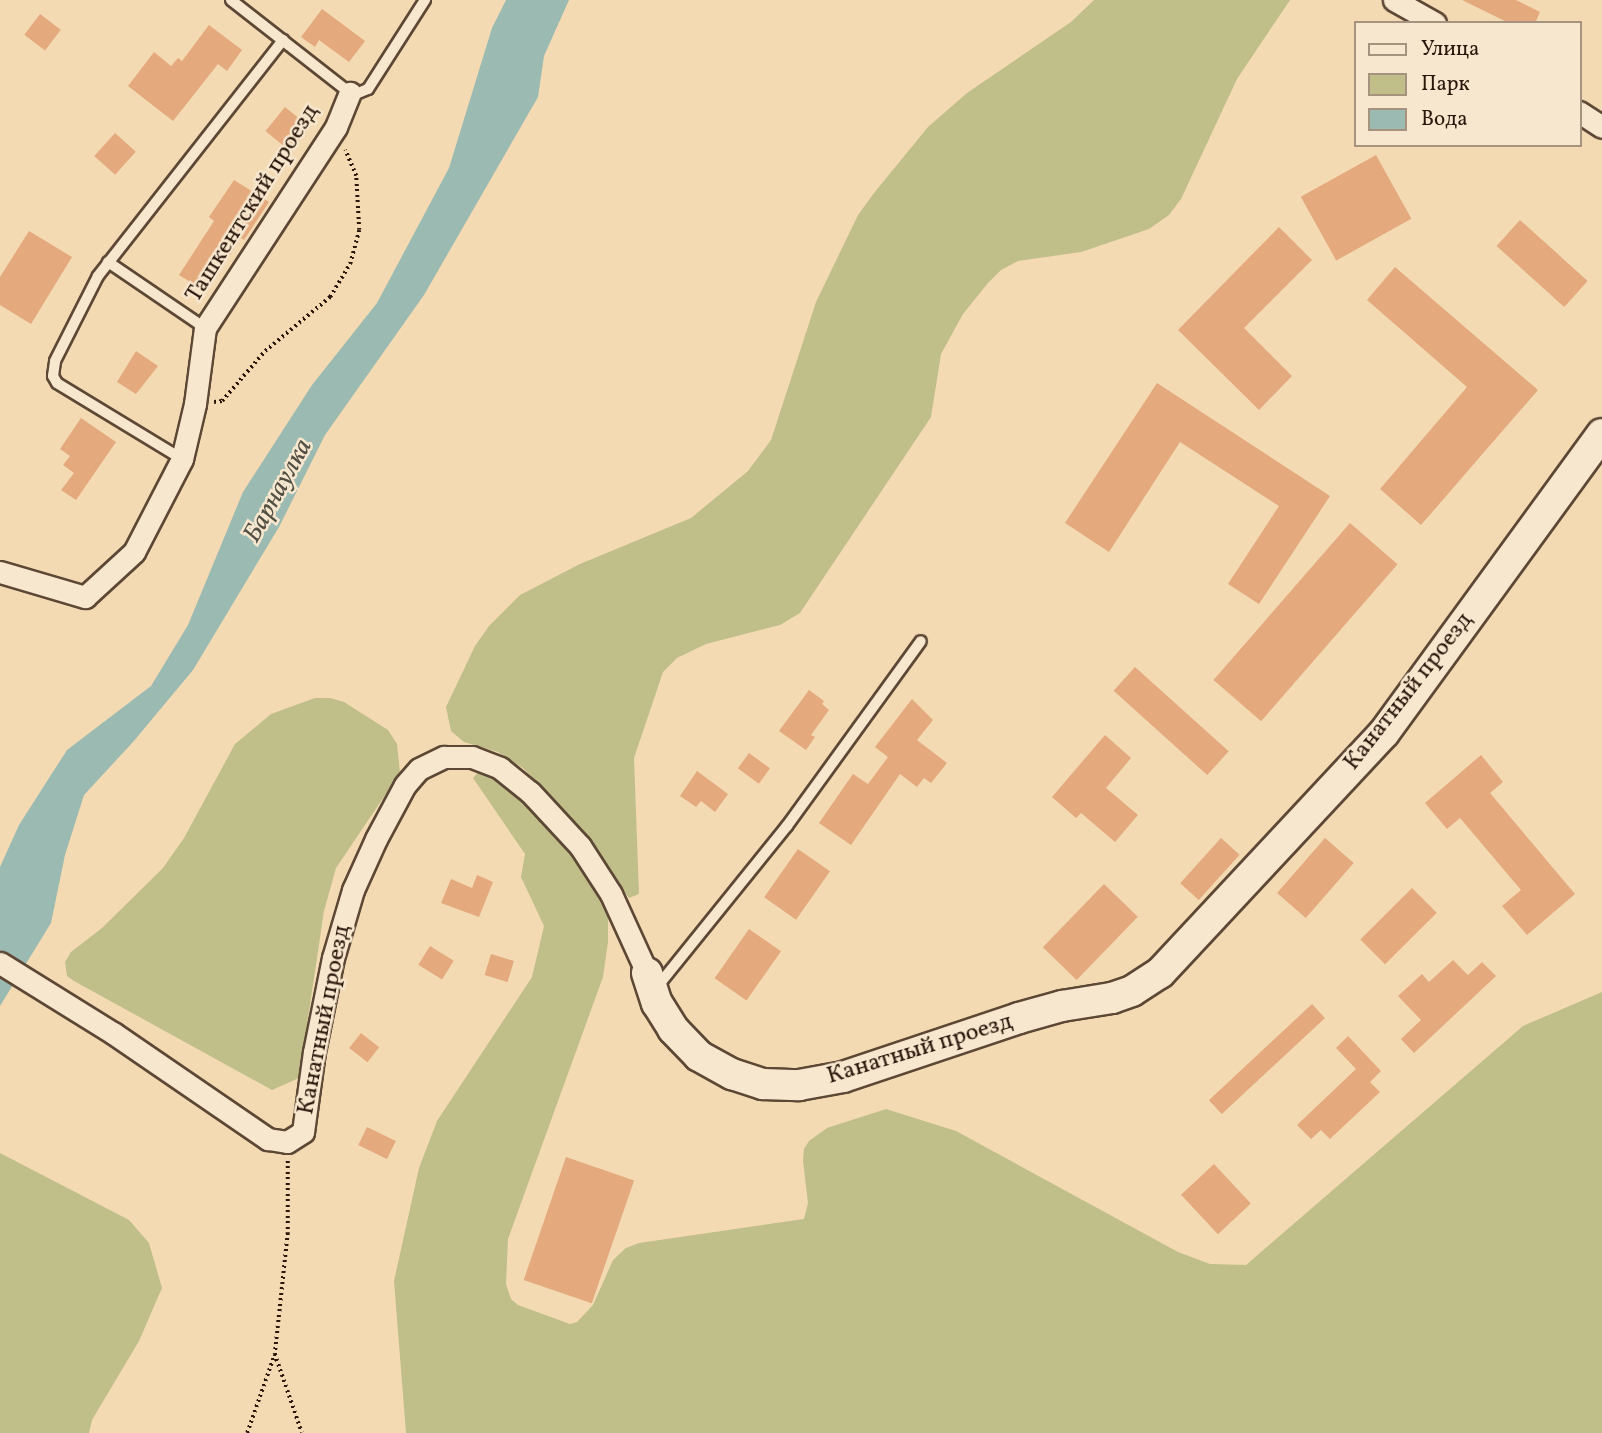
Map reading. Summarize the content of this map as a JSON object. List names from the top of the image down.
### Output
{
  "streets": {
    "street": ["Ташкентский проезд", "Канатный проезд"]
  },
  "water": ["Барнаулка"],
  "legend": ["Улица", "Парк", "Вода"]
}
